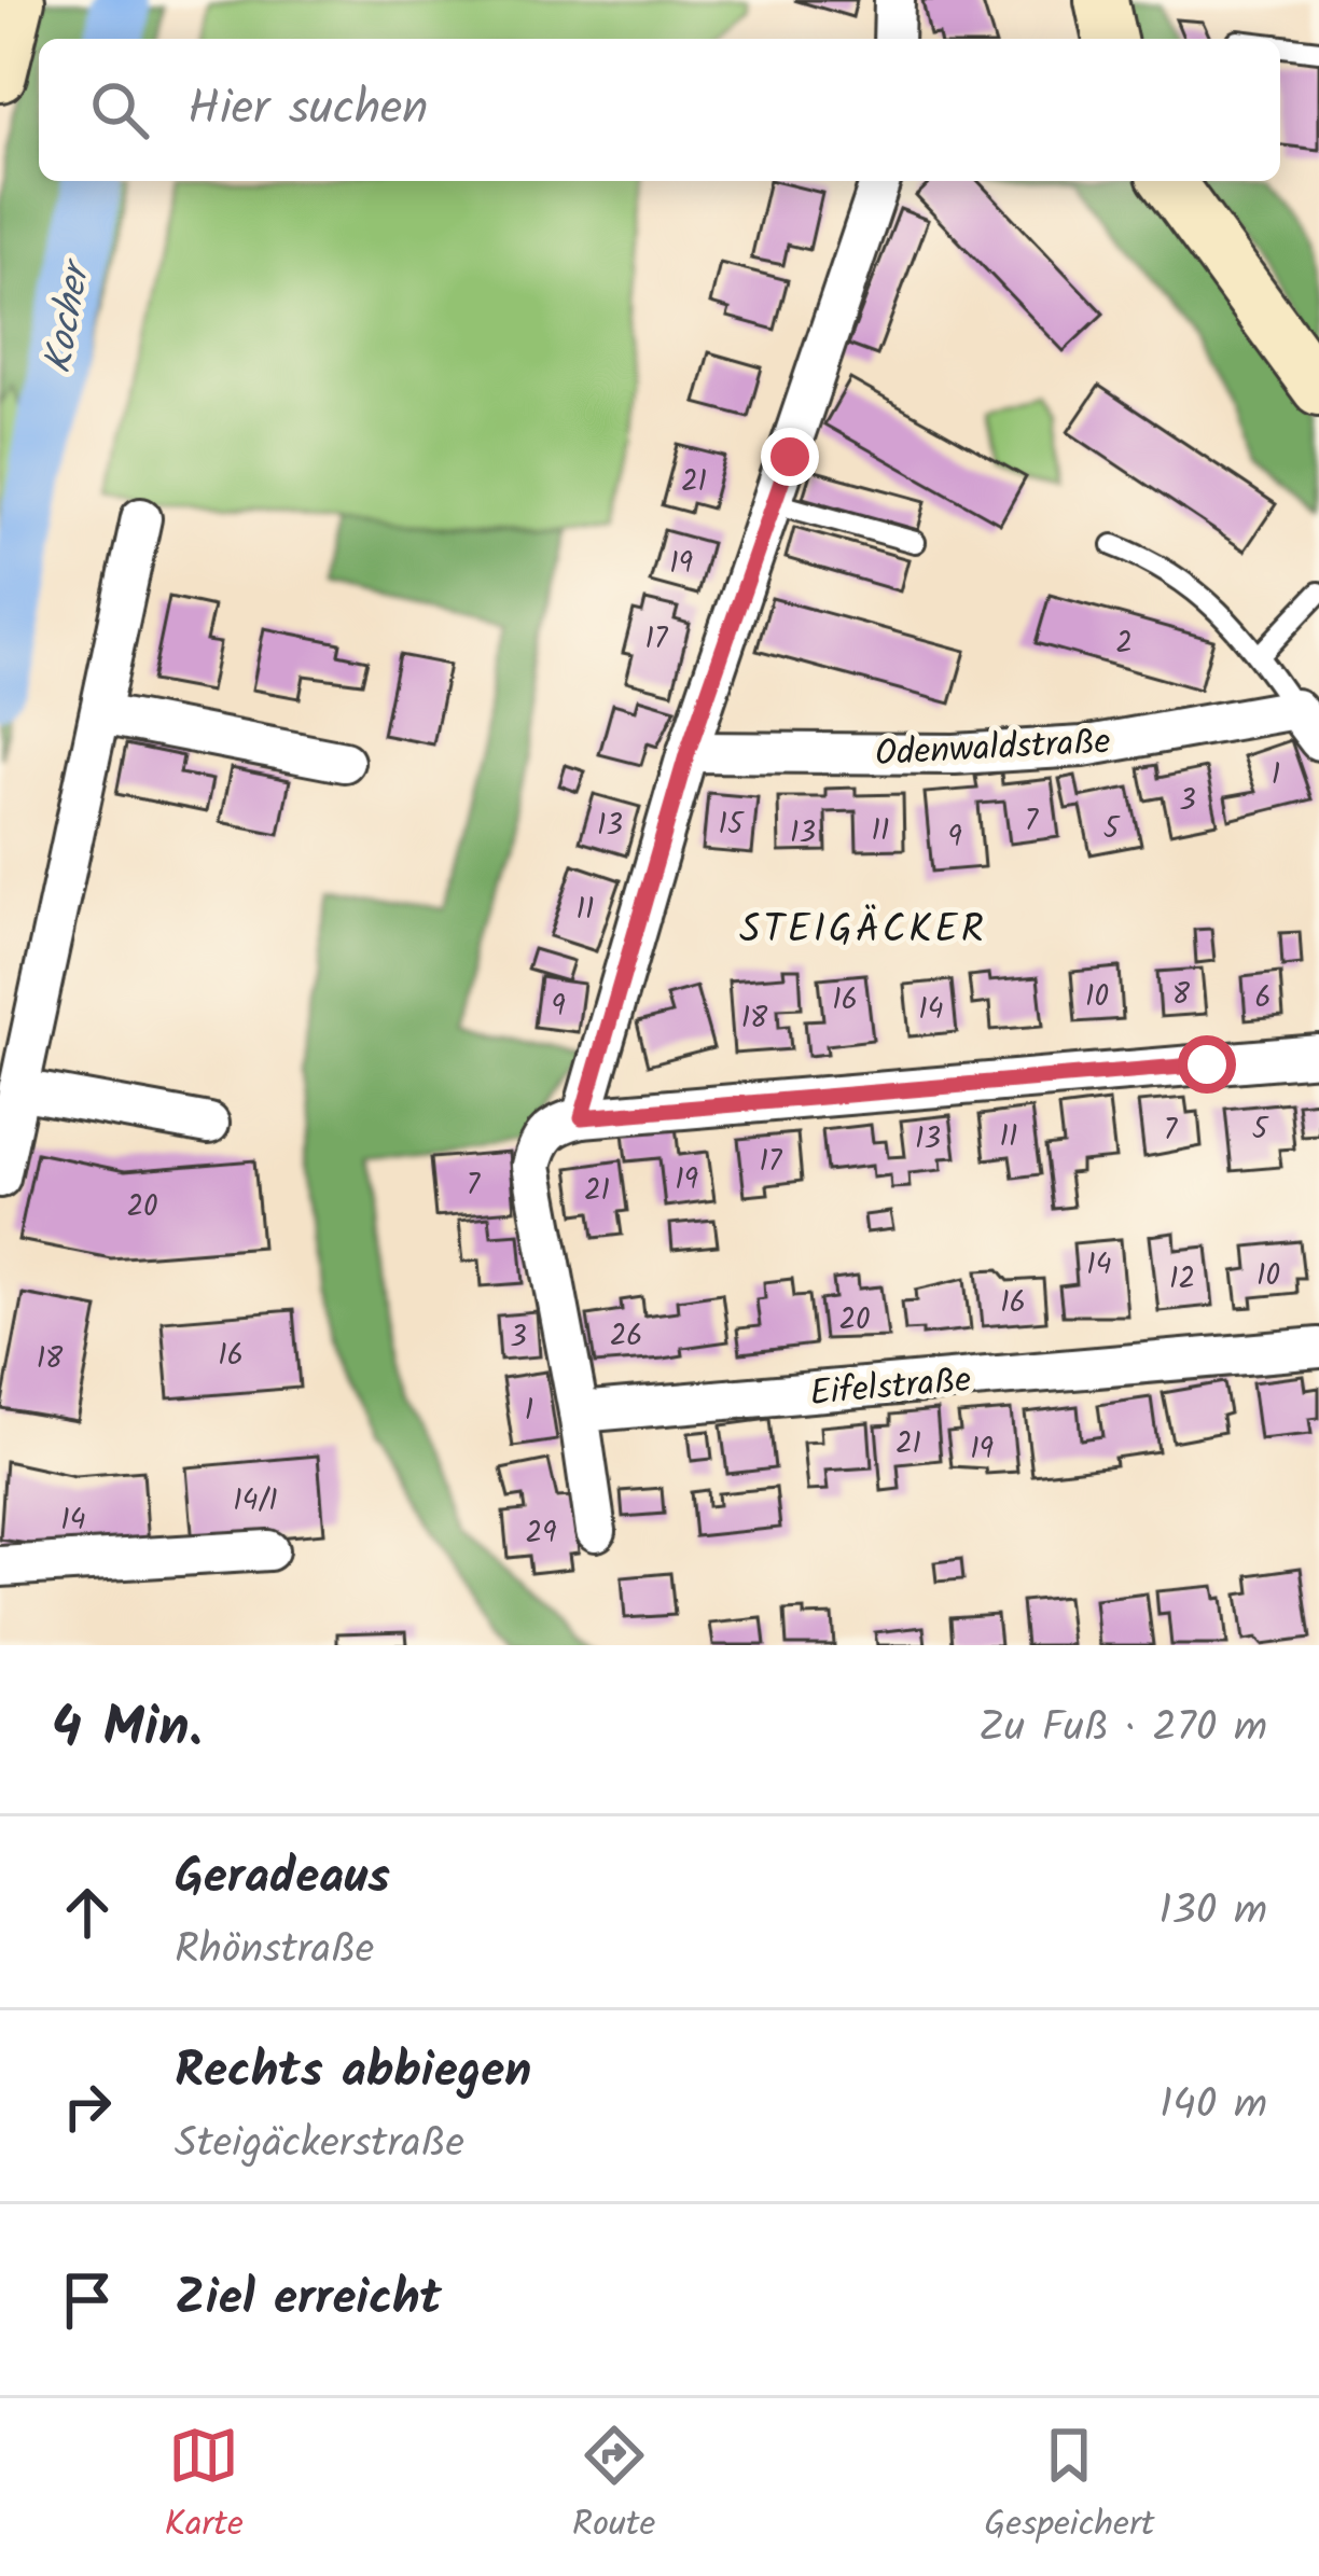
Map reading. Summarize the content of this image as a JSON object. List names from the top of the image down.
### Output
{
  "streets": {
    "street": ["Odenwaldstraße", "Eifelstraße"]
  },
  "districts": ["STEIGÄCKER"],
  "water": ["Kocher"],
  "house_numbers": [
    "21",
    "19",
    "17",
    "2",
    "1",
    "3",
    "7",
    "15",
    "13",
    "5",
    "11",
    "13",
    "9",
    "11",
    "8",
    "10",
    "6",
    "16",
    "9",
    "14",
    "18",
    "5",
    "7",
    "11",
    "13",
    "17",
    "19",
    "7",
    "21",
    "20",
    "14",
    "10",
    "12",
    "16",
    "20",
    "26",
    "3",
    "16",
    "18",
    "1",
    "21",
    "19",
    "14/1",
    "14",
    "29"
  ],
  "page": {
    "search": "Hier suchen",
    "heading": ["4 Min.", "Zu Fuß · 270 m"],
    "list": [
      ["Geradeaus", "Rhönstraße", "130 m"],
      ["Rechts abbiegen", "Steigäckerstraße", "140 m"],
      "Ziel erreicht"
    ],
    "nav": ["Karte", "Route", "Gespeichert"]
  }
}
